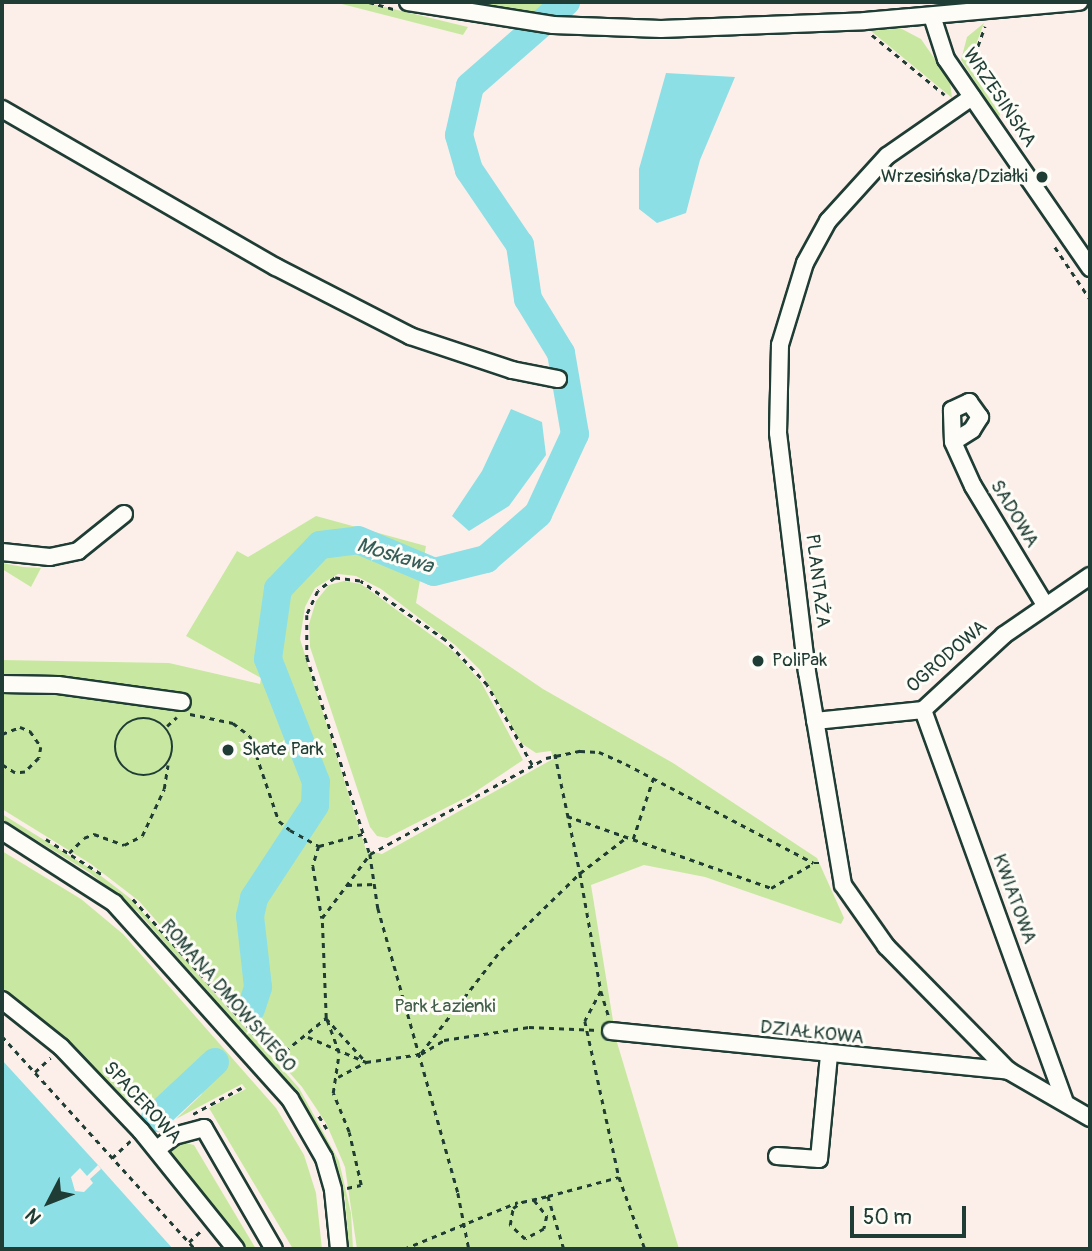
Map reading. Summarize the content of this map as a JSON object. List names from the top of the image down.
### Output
{
  "streets": {
    "street": [
      "WRZESIŃSKA",
      "SADOWA",
      "PLANTAŻA",
      "OGRODOWA",
      "KWIATOWA",
      "ROMANA DMOWSKIEGO",
      "DZIAŁKOWA",
      "SPACEROWA"
    ]
  },
  "crossings": [
    ["WRZESIŃSKA", "PLANTAŻA"],
    ["SADOWA", "OGRODOWA"],
    ["PLANTAŻA", "OGRODOWA"],
    ["PLANTAŻA", "KWIATOWA"],
    ["PLANTAŻA", "DZIAŁKOWA"],
    ["OGRODOWA", "KWIATOWA"]
  ],
  "water": ["Moskawa"],
  "parks": ["Park Łazienki"],
  "places": ["Wrzesińska/Działki", "PoliPak", "Skate Park"],
  "scale_bar": "50 m",
  "north": "bottom left"
}
